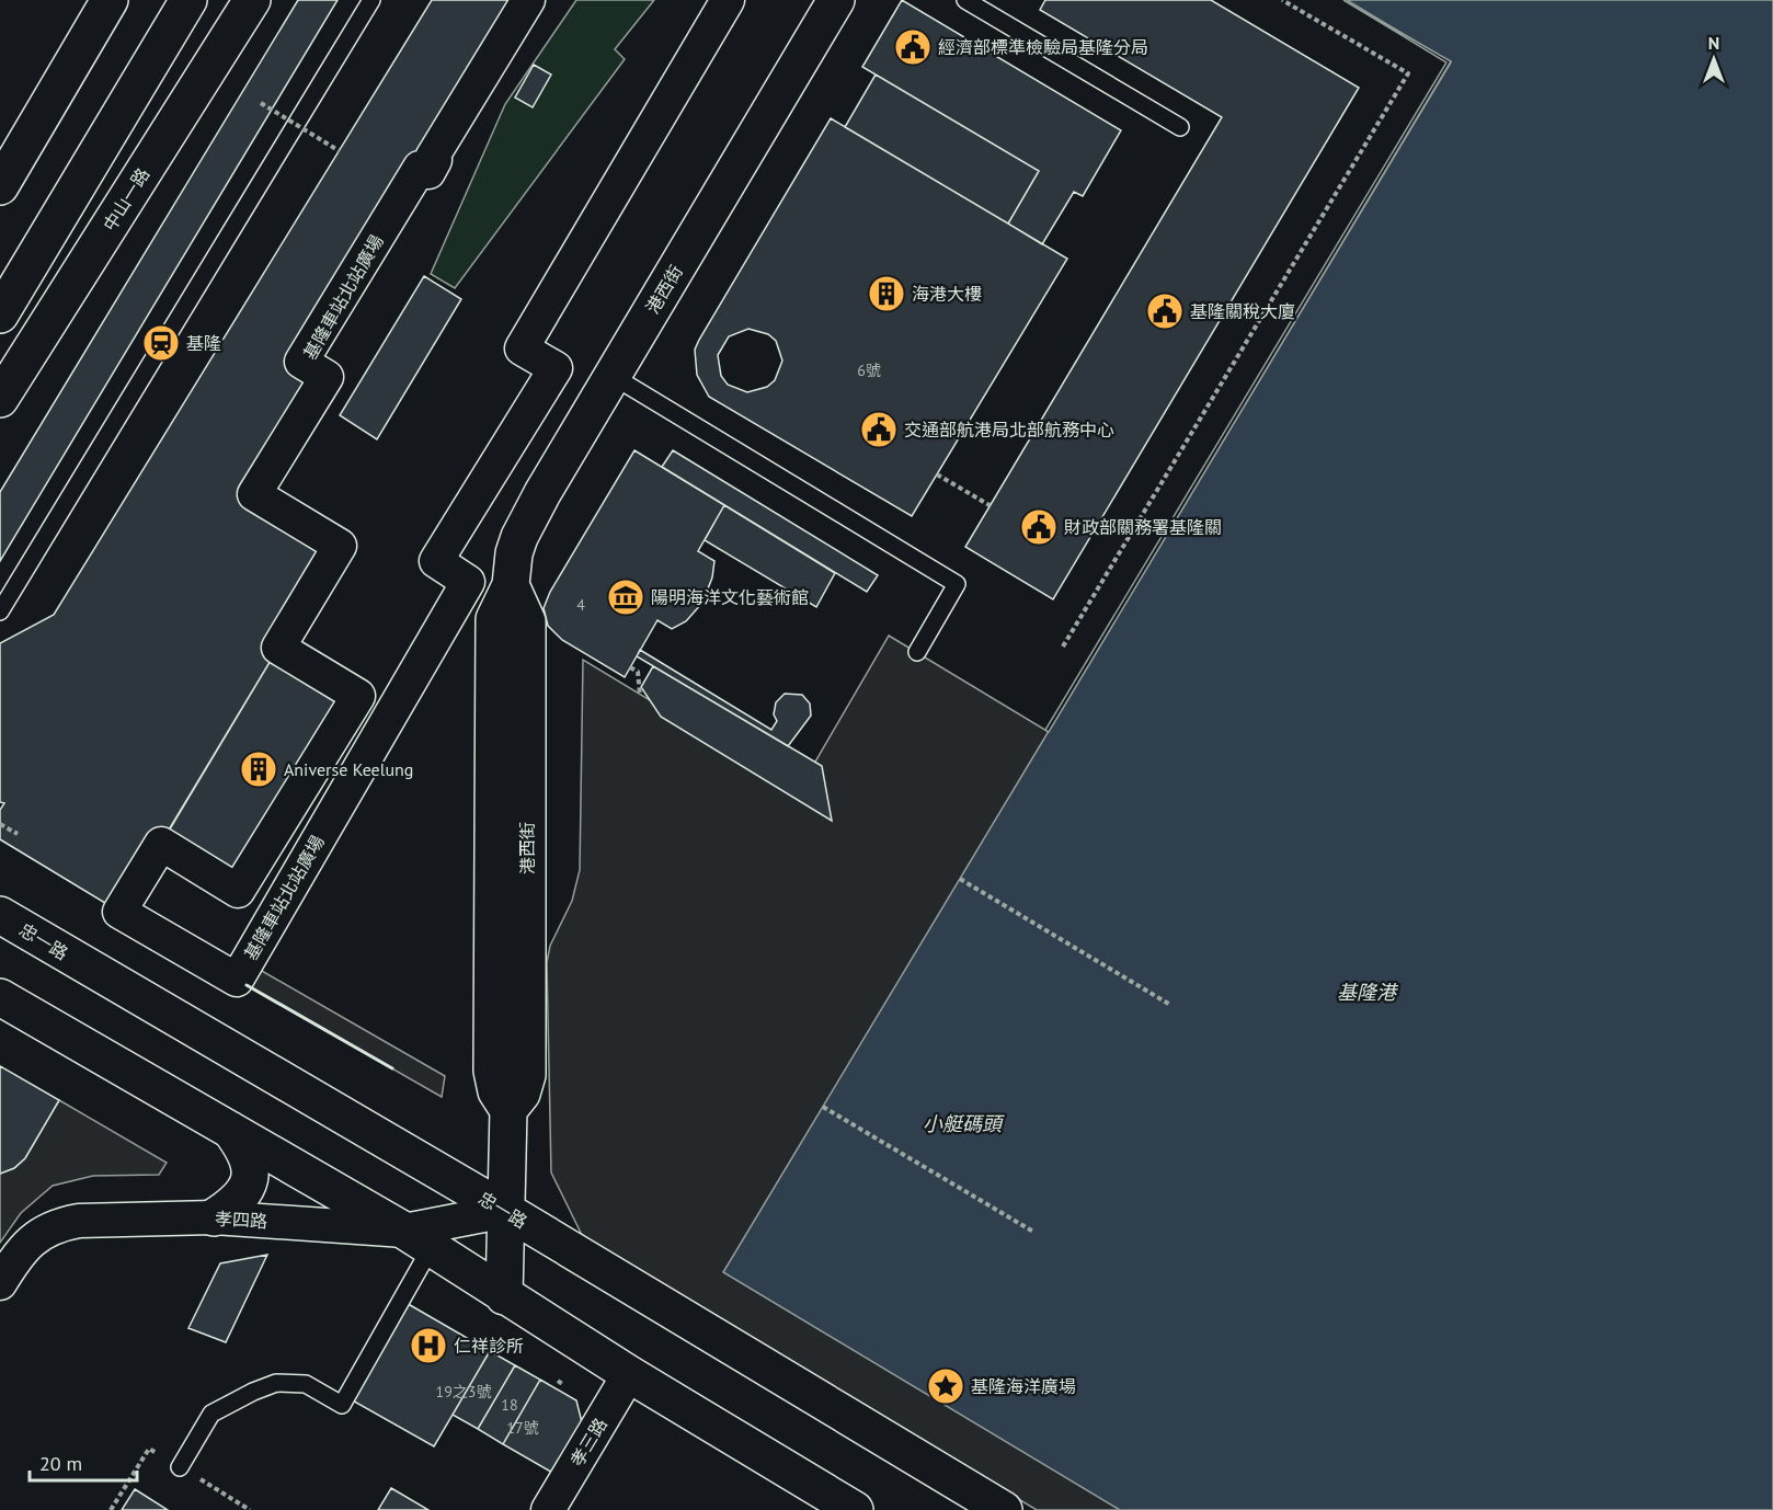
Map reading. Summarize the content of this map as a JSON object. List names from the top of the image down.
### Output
{
  "streets": {
    "main road": ["中山一路", "港西街", "忠一路"],
    "street": ["基隆車站北站廣場", "孝四路", "孝三路"]
  },
  "crossings": [
    ["港西街", "忠一路"],
    ["港西街", "孝四路"],
    ["忠一路", "孝四路"]
  ],
  "water": ["基隆港", "小艇碼頭"],
  "places": {
    "public building": [
      "經濟部標準檢驗局基隆分局",
      "基隆關稅大廈",
      "交通部航港局北部航務中心",
      "財政部關務署基隆關"
    ],
    "building": ["海港大樓", "Aniverse Keelung"],
    "station": ["基隆"],
    "museum": ["陽明海洋文化藝術館"],
    "hospital": ["仁祥診所"],
    "place": ["基隆海洋廣場"]
  },
  "house_numbers": [
    "6號",
    "4",
    "19之3號",
    "18",
    "17號"
  ],
  "scale_bar": "20 m",
  "north": "top"
}
